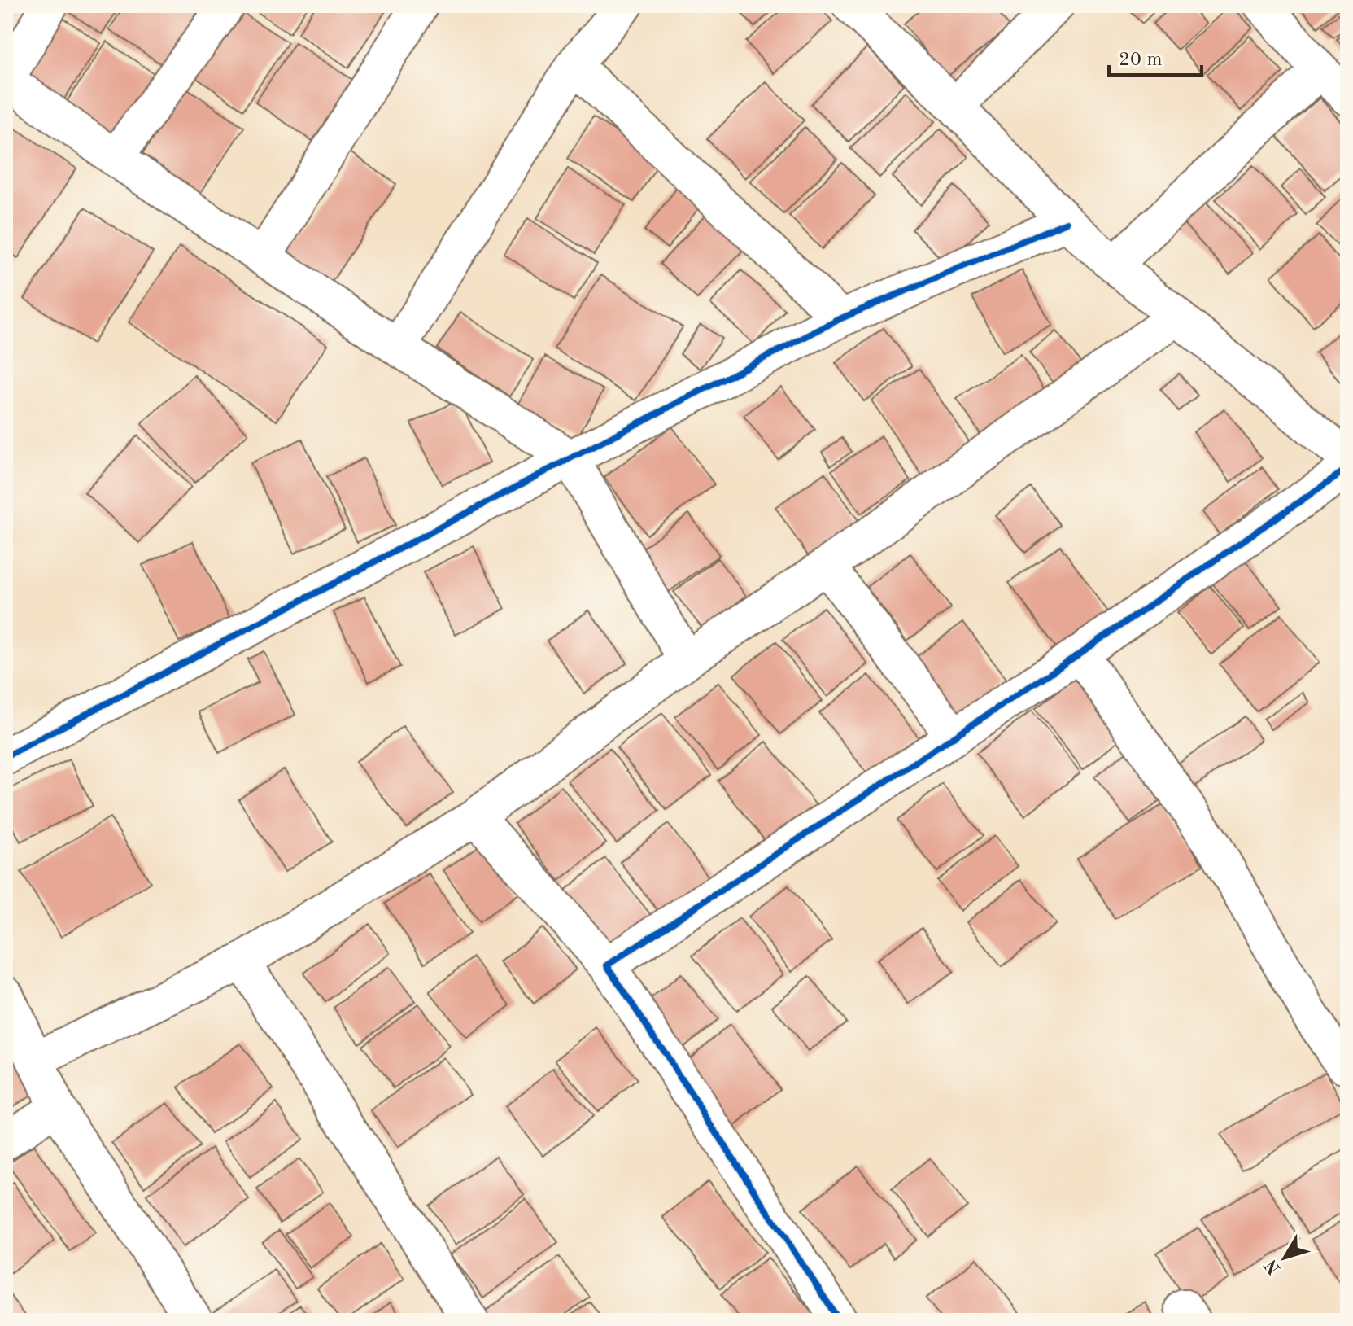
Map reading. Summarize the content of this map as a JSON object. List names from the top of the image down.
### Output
{
  "scale_bar": "20 m",
  "north": "bottom left"
}
